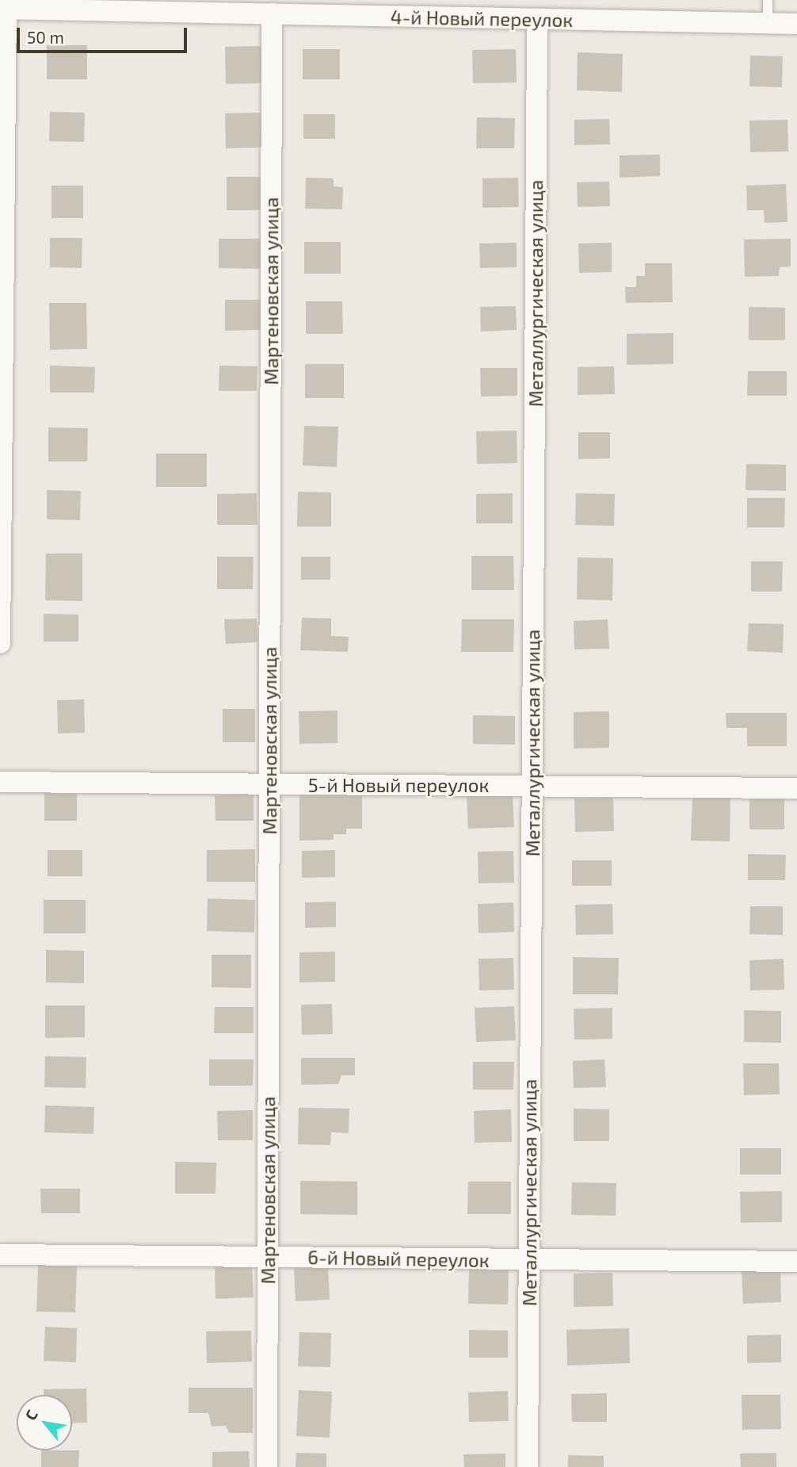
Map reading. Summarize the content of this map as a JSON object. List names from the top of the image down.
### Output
{
  "streets": {
    "street": [
      "4-й Новый переулок",
      "Мартеновская улица",
      "Металлургическая улица",
      "5-й Новый переулок",
      "6-й Новый переулок"
    ]
  },
  "crossings": [
    ["4-й Новый переулок", "Мартеновская улица"],
    ["4-й Новый переулок", "Металлургическая улица"],
    ["Мартеновская улица", "5-й Новый переулок"],
    ["Мартеновская улица", "6-й Новый переулок"],
    ["Металлургическая улица", "5-й Новый переулок"],
    ["Металлургическая улица", "6-й Новый переулок"]
  ],
  "scale_bar": "50 m",
  "north": "top left"
}
